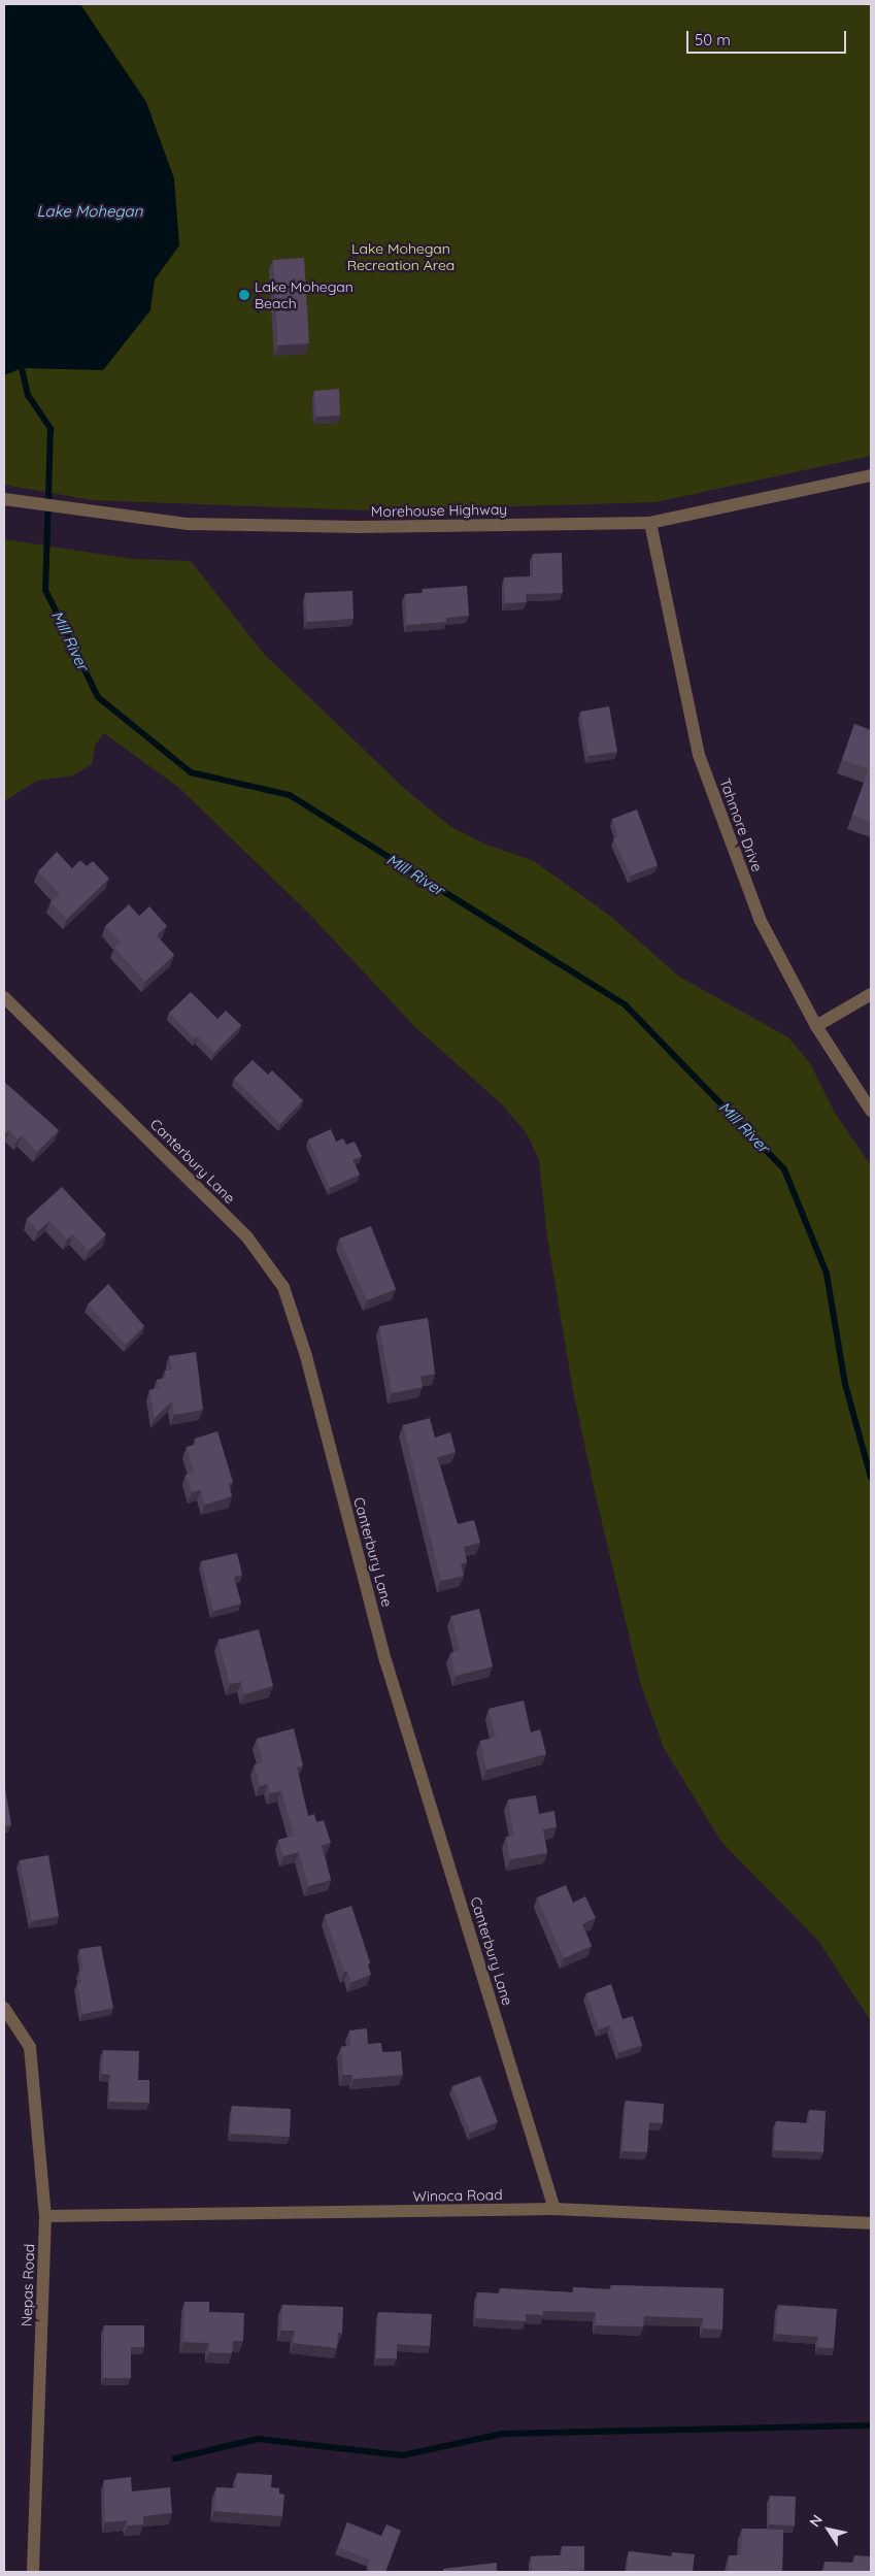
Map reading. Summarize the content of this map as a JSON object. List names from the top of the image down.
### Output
{
  "streets": {
    "street": [
      "Morehouse Highway",
      "Tahmore Drive",
      "Canterbury Lane",
      "Winoca Road",
      "Nepas Road"
    ]
  },
  "crossings": [
    ["Morehouse Highway", "Tahmore Drive"],
    ["Canterbury Lane", "Winoca Road"],
    ["Winoca Road", "Nepas Road"]
  ],
  "water": ["Lake Mohegan", "Mill River"],
  "parks": ["Lake Mohegan Recreation Area"],
  "places": ["Lake Mohegan Beach"],
  "scale_bar": "50 m",
  "north": "top left"
}
